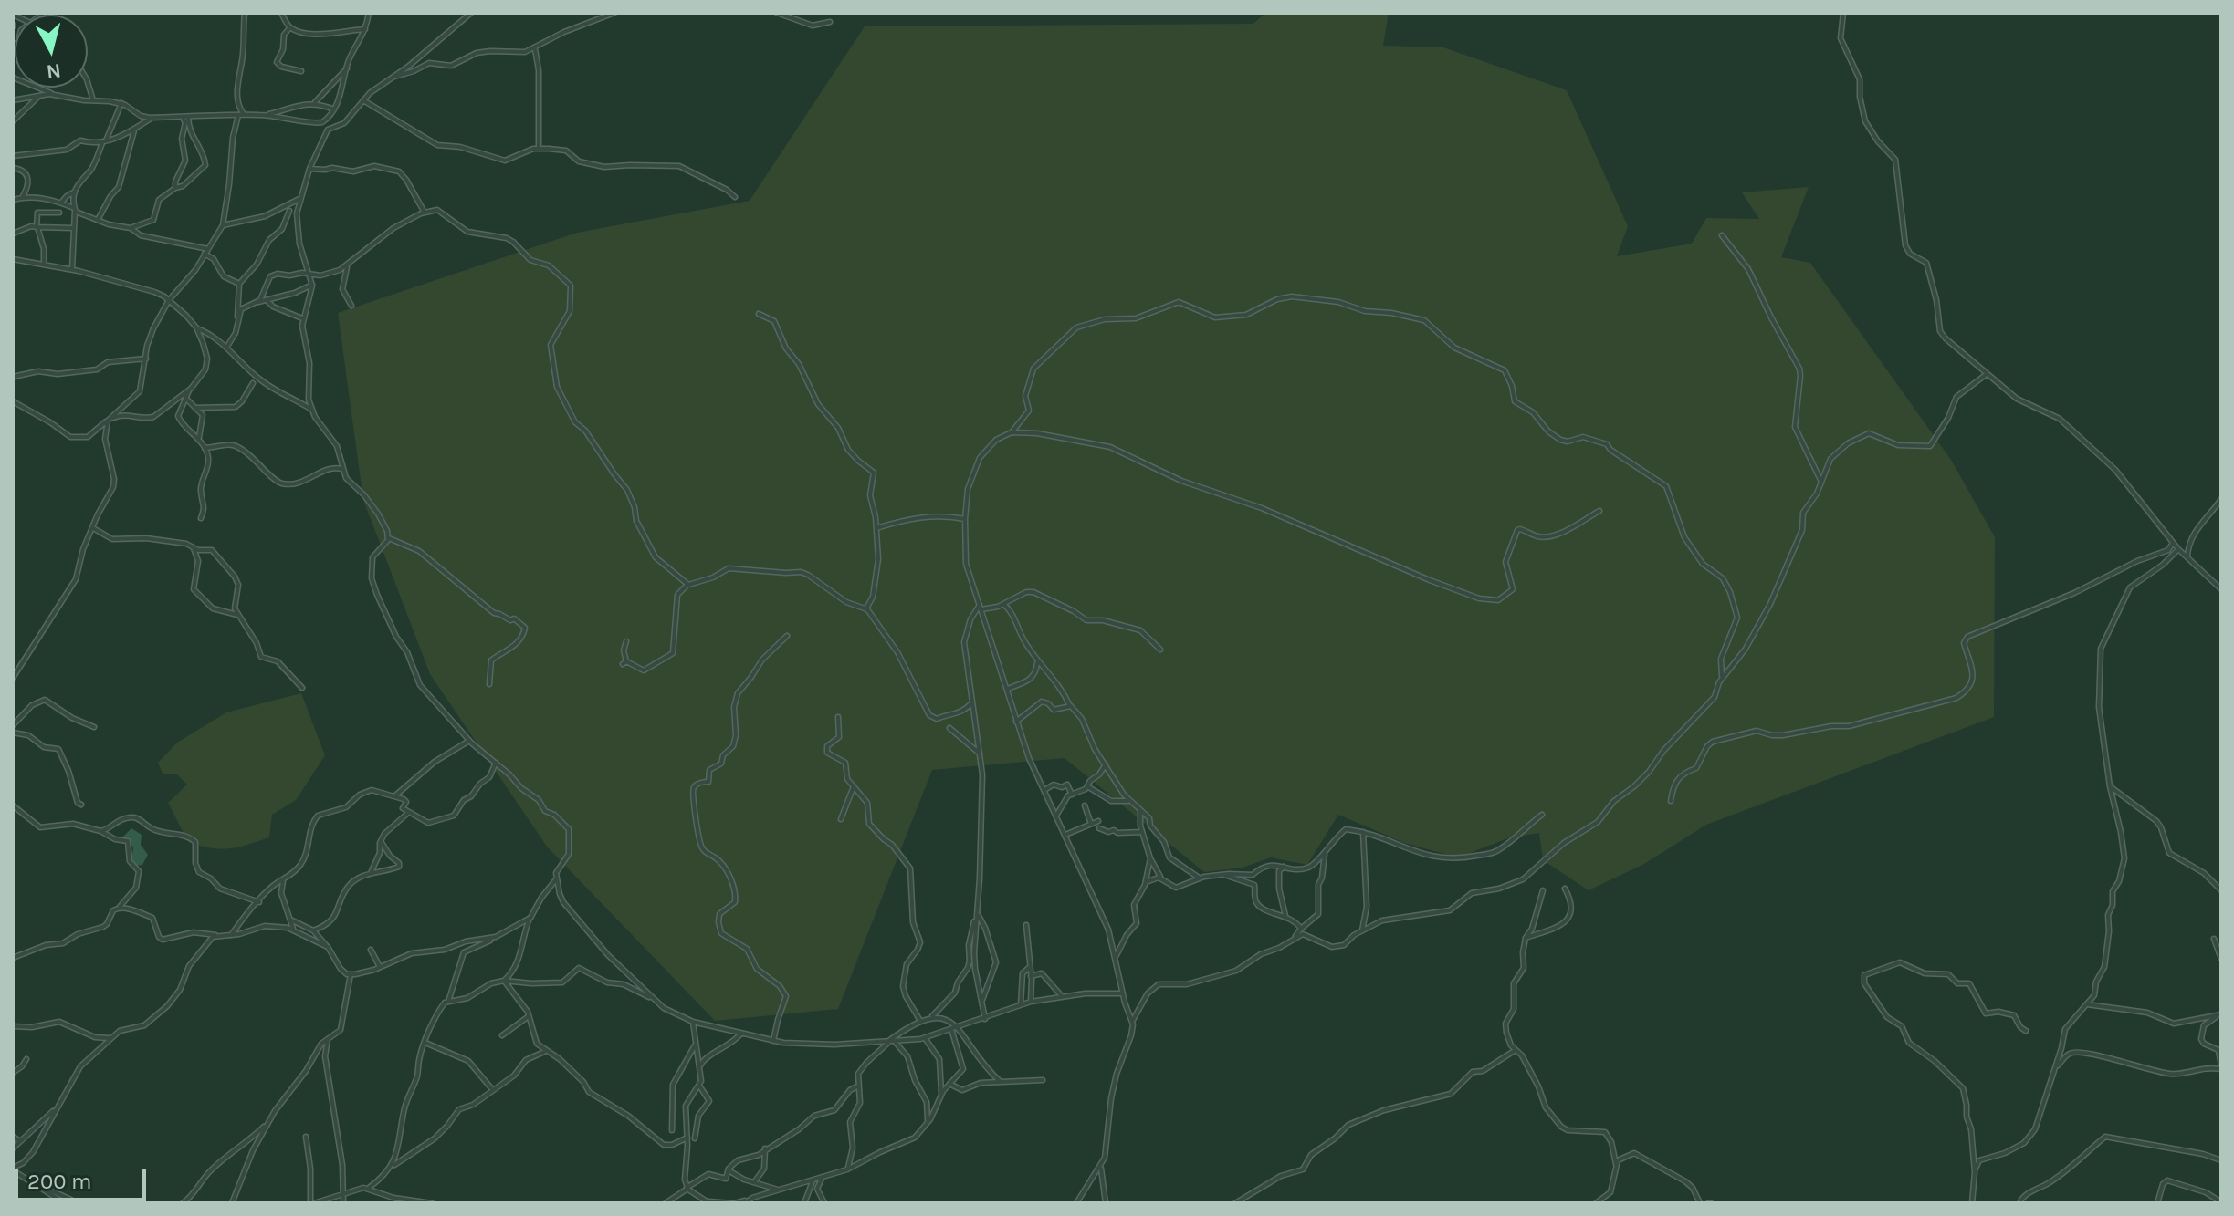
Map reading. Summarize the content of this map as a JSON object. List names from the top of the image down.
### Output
{
  "scale_bar": "200 m",
  "north": "bottom"
}
